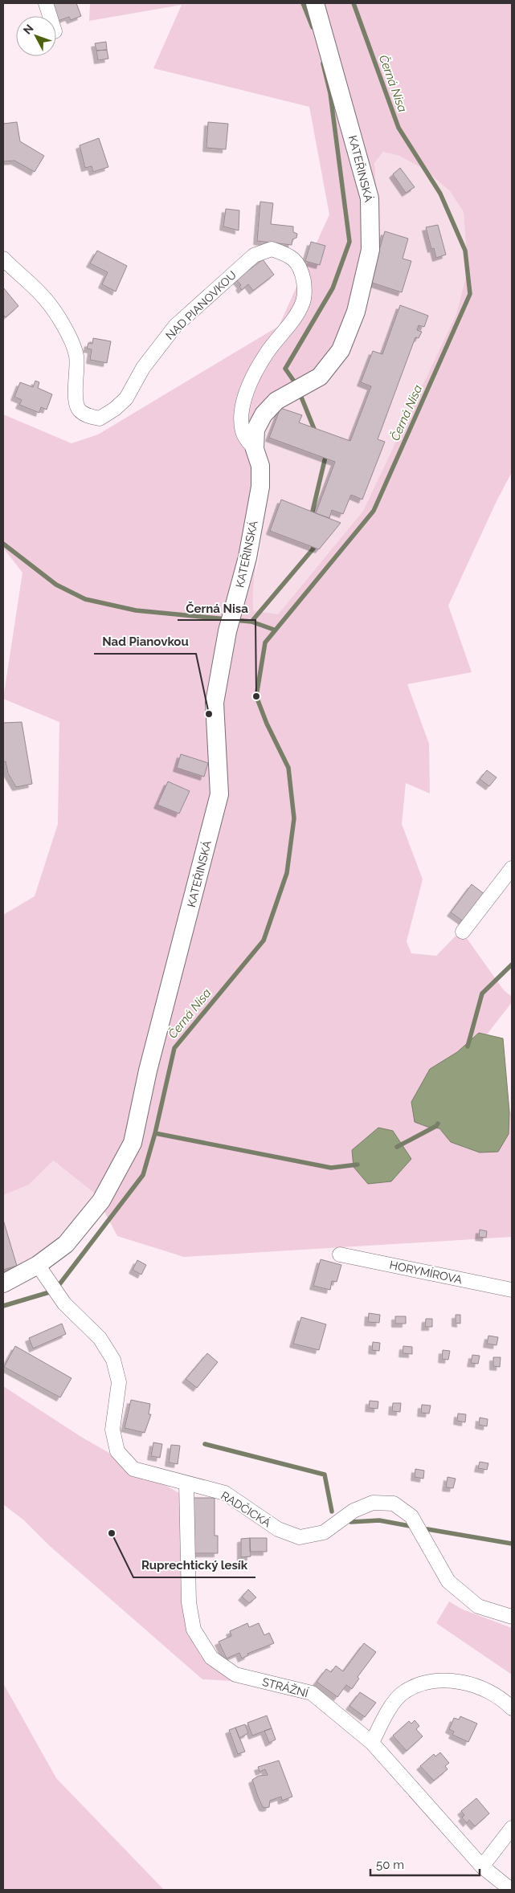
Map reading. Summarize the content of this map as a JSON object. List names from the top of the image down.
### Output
{
  "streets": {
    "street": [
      "KATEŘINSKÁ",
      "NAD PIANOVKOU",
      "HORYMÍROVA",
      "RADČICKÁ",
      "STRÁŽNÍ"
    ]
  },
  "crossings": [
    ["KATEŘINSKÁ", "NAD PIANOVKOU"],
    ["KATEŘINSKÁ", "RADČICKÁ"],
    ["RADČICKÁ", "STRÁŽNÍ"]
  ],
  "water": ["Černá Nisa"],
  "places": ["Černá Nisa", "Nad Pianovkou", "Ruprechtický lesík"],
  "scale_bar": "50 m",
  "north": "top left"
}
